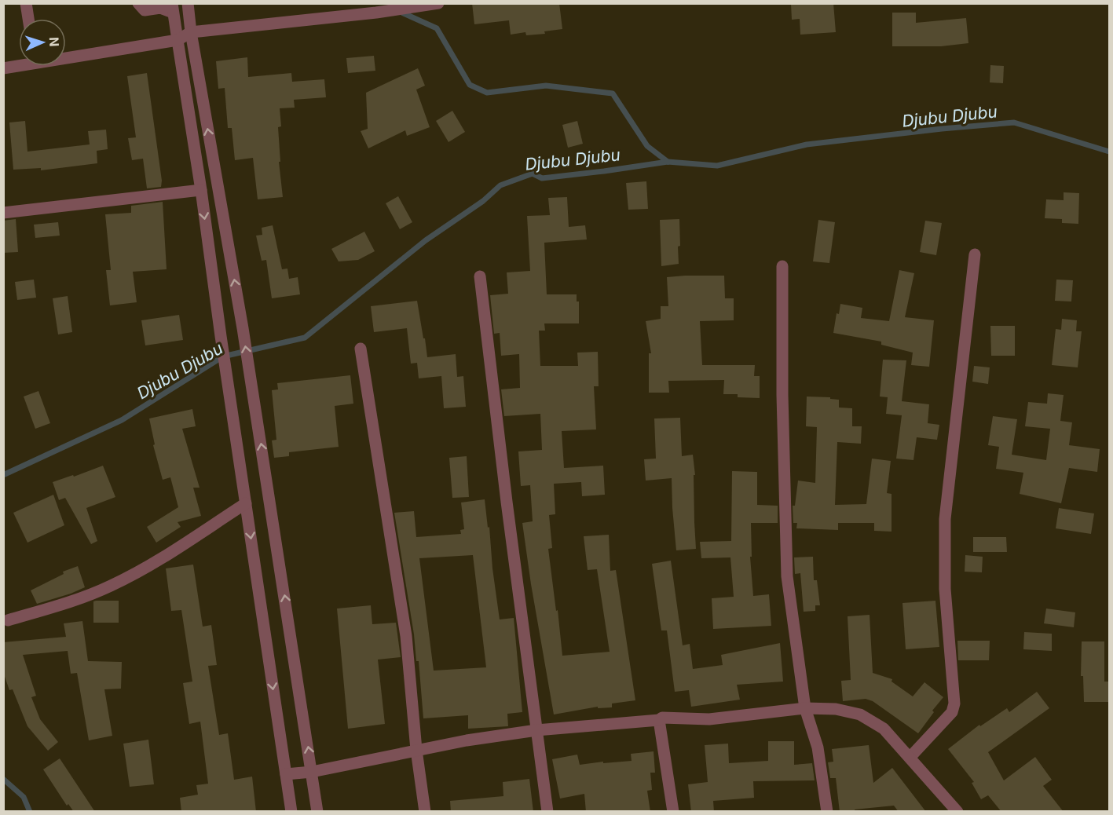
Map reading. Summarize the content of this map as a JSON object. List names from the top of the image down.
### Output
{
  "water": ["Djubu Djubu"],
  "north": "right"
}
